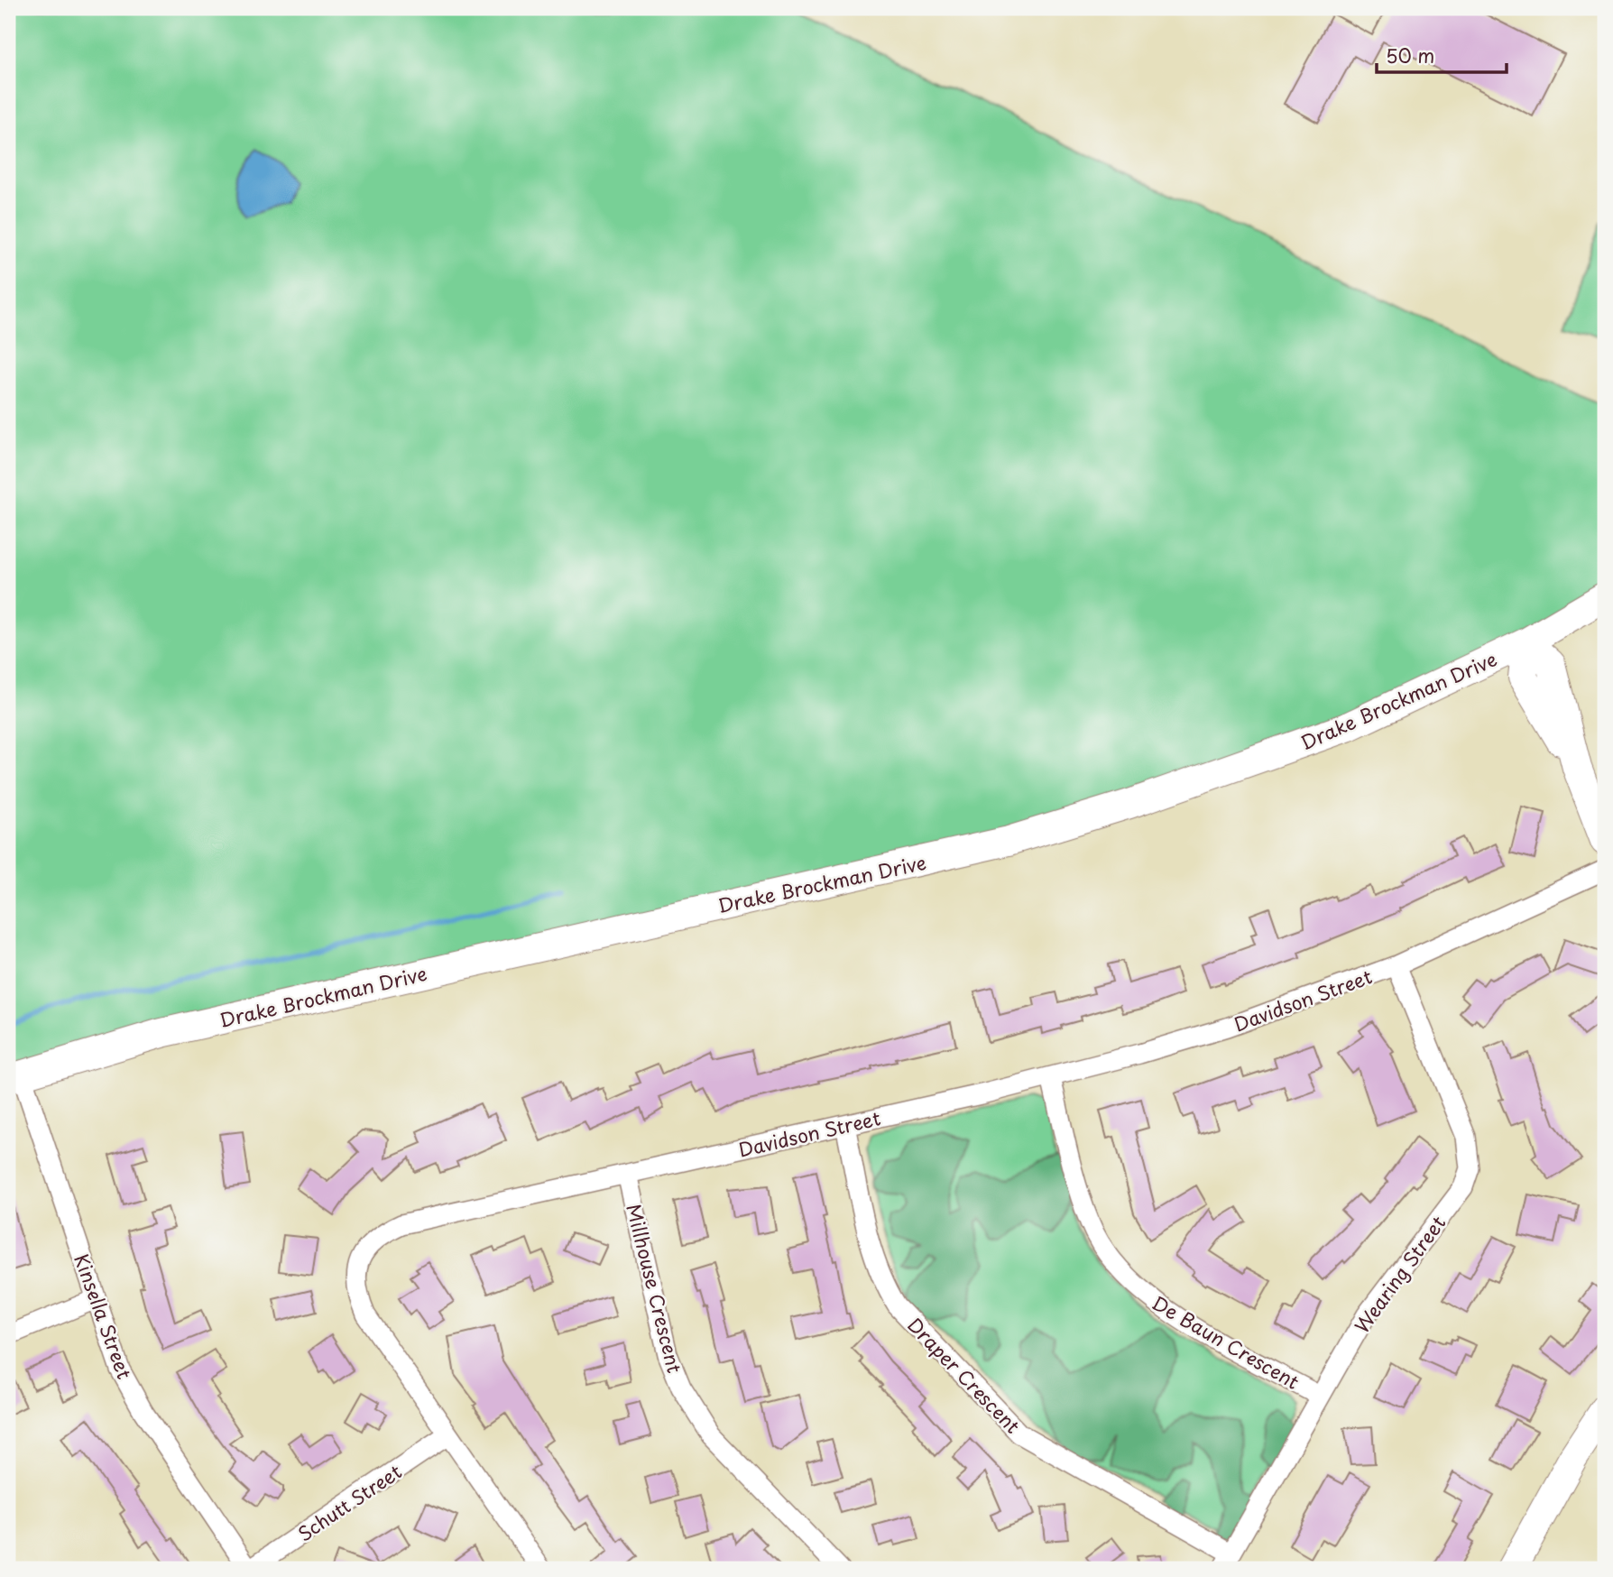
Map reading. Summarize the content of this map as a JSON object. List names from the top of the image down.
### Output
{
  "streets": {
    "main road": ["Drake Brockman Drive"],
    "street": [
      "Davidson Street",
      "Wearing Street",
      "Millhouse Crescent",
      "Kinsella Street",
      "De Baun Crescent",
      "Draper Crescent",
      "Schutt Street"
    ]
  },
  "crossings": [
    ["Drake Brockman Drive", "Kinsella Street"],
    ["Davidson Street", "Wearing Street"],
    ["Davidson Street", "Millhouse Crescent"],
    ["Davidson Street", "De Baun Crescent"],
    ["Davidson Street", "Draper Crescent"],
    ["Davidson Street", "Schutt Street"],
    ["Wearing Street", "De Baun Crescent"],
    ["Wearing Street", "Draper Crescent"],
    ["Kinsella Street", "Schutt Street"]
  ],
  "scale_bar": "50 m"
}
